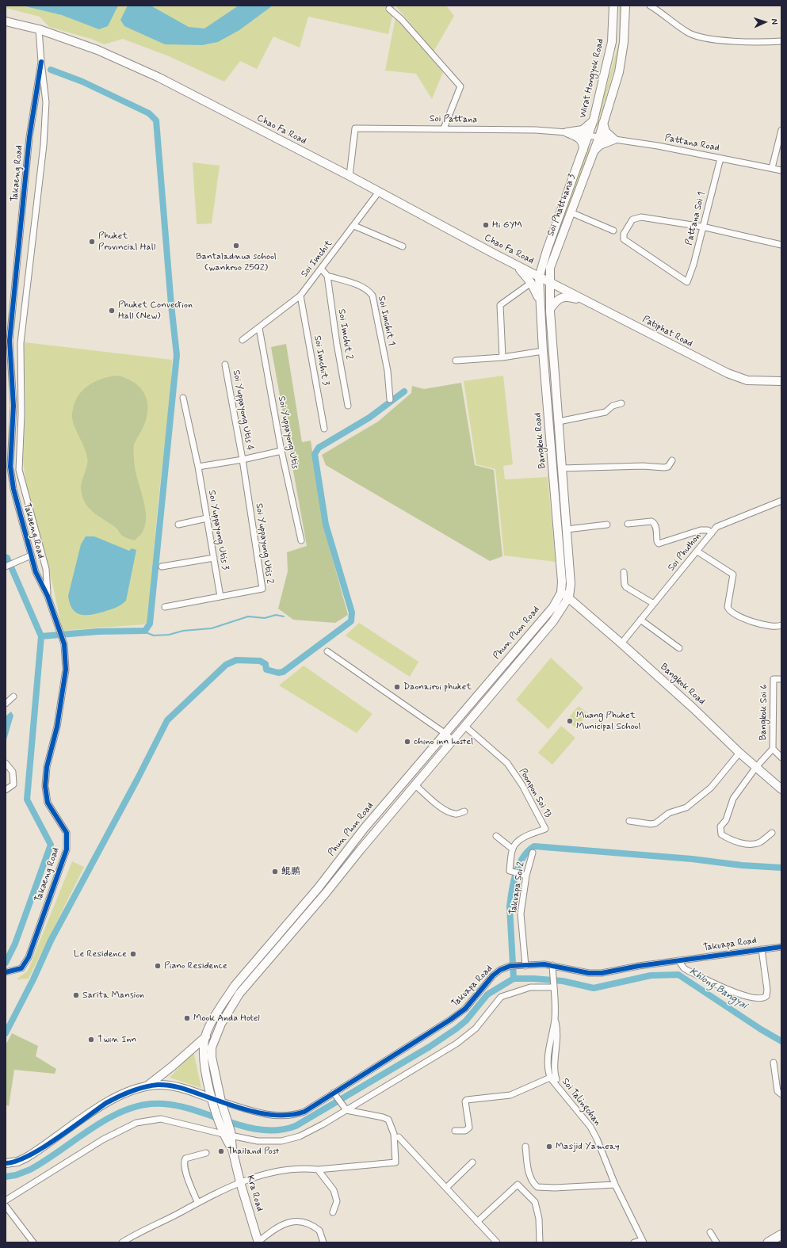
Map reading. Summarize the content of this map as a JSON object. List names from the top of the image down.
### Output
{
  "streets": {
    "main road": [
      "Wirat Hongyok Road",
      "Chao Fa Road",
      "Soi Phatthana 3",
      "Patiphat Road",
      "Bangkok Road",
      "Phun Phon Road",
      "Kra Road"
    ],
    "street": [
      "Soi Pattana",
      "Pattana Road",
      "Takaeng Road",
      "Pattana Soi 1",
      "Soi Imchit",
      "Soi Imchit 1",
      "Soi Imchit 2",
      "Soi Imchit 3",
      "Soi Yuppayong Utis 4",
      "Soi Yuppayong Utis",
      "Soi Yuppayong Utis 3",
      "Soi Yuppayong Utis 2",
      "Soi Phuthon",
      "Bangkok Soi 6",
      "Poonpon Soi 13",
      "Takuapa Soi 2",
      "Takuapa Road",
      "Soi Talingchan"
    ]
  },
  "crossings": [
    ["Wirat Hongyok Road", "Soi Pattana"],
    ["Wirat Hongyok Road", "Soi Phatthana 3"],
    ["Soi Pattana", "Chao Fa Road"],
    ["Soi Pattana", "Pattana Road"],
    ["Soi Pattana", "Soi Phatthana 3"],
    ["Chao Fa Road", "Takaeng Road"],
    ["Chao Fa Road", "Soi Phatthana 3"],
    ["Chao Fa Road", "Soi Imchit"],
    ["Chao Fa Road", "Patiphat Road"],
    ["Chao Fa Road", "Bangkok Road"],
    ["Pattana Road", "Soi Phatthana 3"],
    ["Pattana Road", "Pattana Soi 1"],
    ["Soi Phatthana 3", "Patiphat Road"],
    ["Soi Phatthana 3", "Bangkok Road"],
    ["Soi Imchit", "Soi Imchit 3"],
    ["Soi Imchit", "Soi Yuppayong Utis"],
    ["Soi Imchit 1", "Soi Imchit 2"],
    ["Patiphat Road", "Bangkok Road"],
    ["Soi Yuppayong Utis 4", "Soi Yuppayong Utis 2"],
    ["Bangkok Road", "Soi Phuthon"],
    ["Bangkok Road", "Phun Phon Road"],
    ["Bangkok Road", "Bangkok Soi 6"],
    ["Soi Yuppayong Utis 3", "Soi Yuppayong Utis 2"],
    ["Phun Phon Road", "Poonpon Soi 13"],
    ["Phun Phon Road", "Takuapa Road"],
    ["Phun Phon Road", "Kra Road"],
    ["Takuapa Soi 2", "Takuapa Road"],
    ["Takuapa Road", "Soi Talingchan"],
    ["Takuapa Road", "Kra Road"]
  ],
  "water": ["Khlong Bangyai"],
  "places": [
    "Hi GYM",
    "Phuket Provincial Hall",
    "Bantaladnua school (wankroo 2502)",
    "Phuket Convection Hall (New)",
    "Daonairoi phuket",
    "Muang Phuket Municipal School",
    "chino inn hostel",
    "鲲鹏",
    "Le Residence",
    "Piano Residence",
    "Sarita Mansion",
    "Mook Anda Hotel",
    "Twin Inn",
    "Masjid Yameay",
    "Thailand Post"
  ],
  "north": "right"
}
